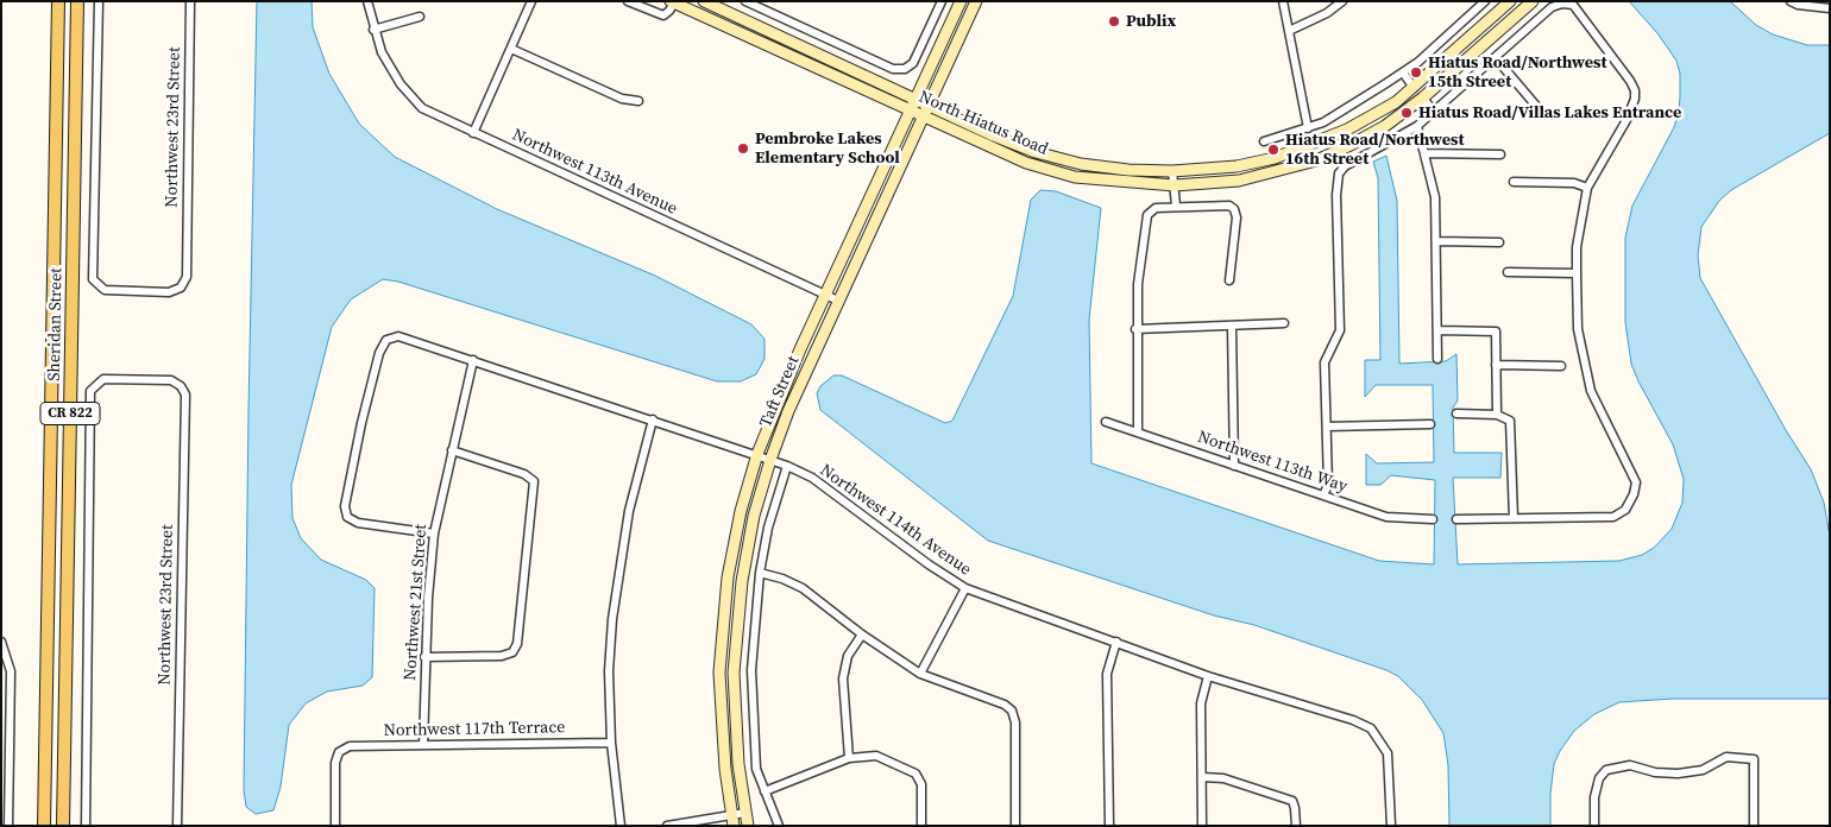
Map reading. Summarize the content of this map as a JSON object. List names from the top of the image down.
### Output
{
  "streets": {
    "main road": [
      "North Hiatus Road",
      "Sheridan Street",
      "Taft Street",
      "CR 822"
    ],
    "street": [
      "Northwest 23rd Street",
      "Northwest 113th Avenue",
      "Northwest 113th Way",
      "Northwest 114th Avenue",
      "Northwest 21st Street",
      "Northwest 117th Terrace"
    ]
  },
  "crossings": [
    ["North Hiatus Road", "Taft Street"],
    ["Northwest 113th Avenue", "Taft Street"],
    ["Taft Street", "Northwest 114th Avenue"],
    ["Northwest 114th Avenue", "Northwest 21st Street"],
    ["Northwest 21st Street", "Northwest 117th Terrace"]
  ],
  "places": [
    "Publix",
    "Hiatus Road/Northwest 15th Street",
    "Hiatus Road/Villas Lakes Entrance",
    "Pembroke Lakes Elementary School",
    "Hiatus Road/Northwest 16th Street"
  ]
}
